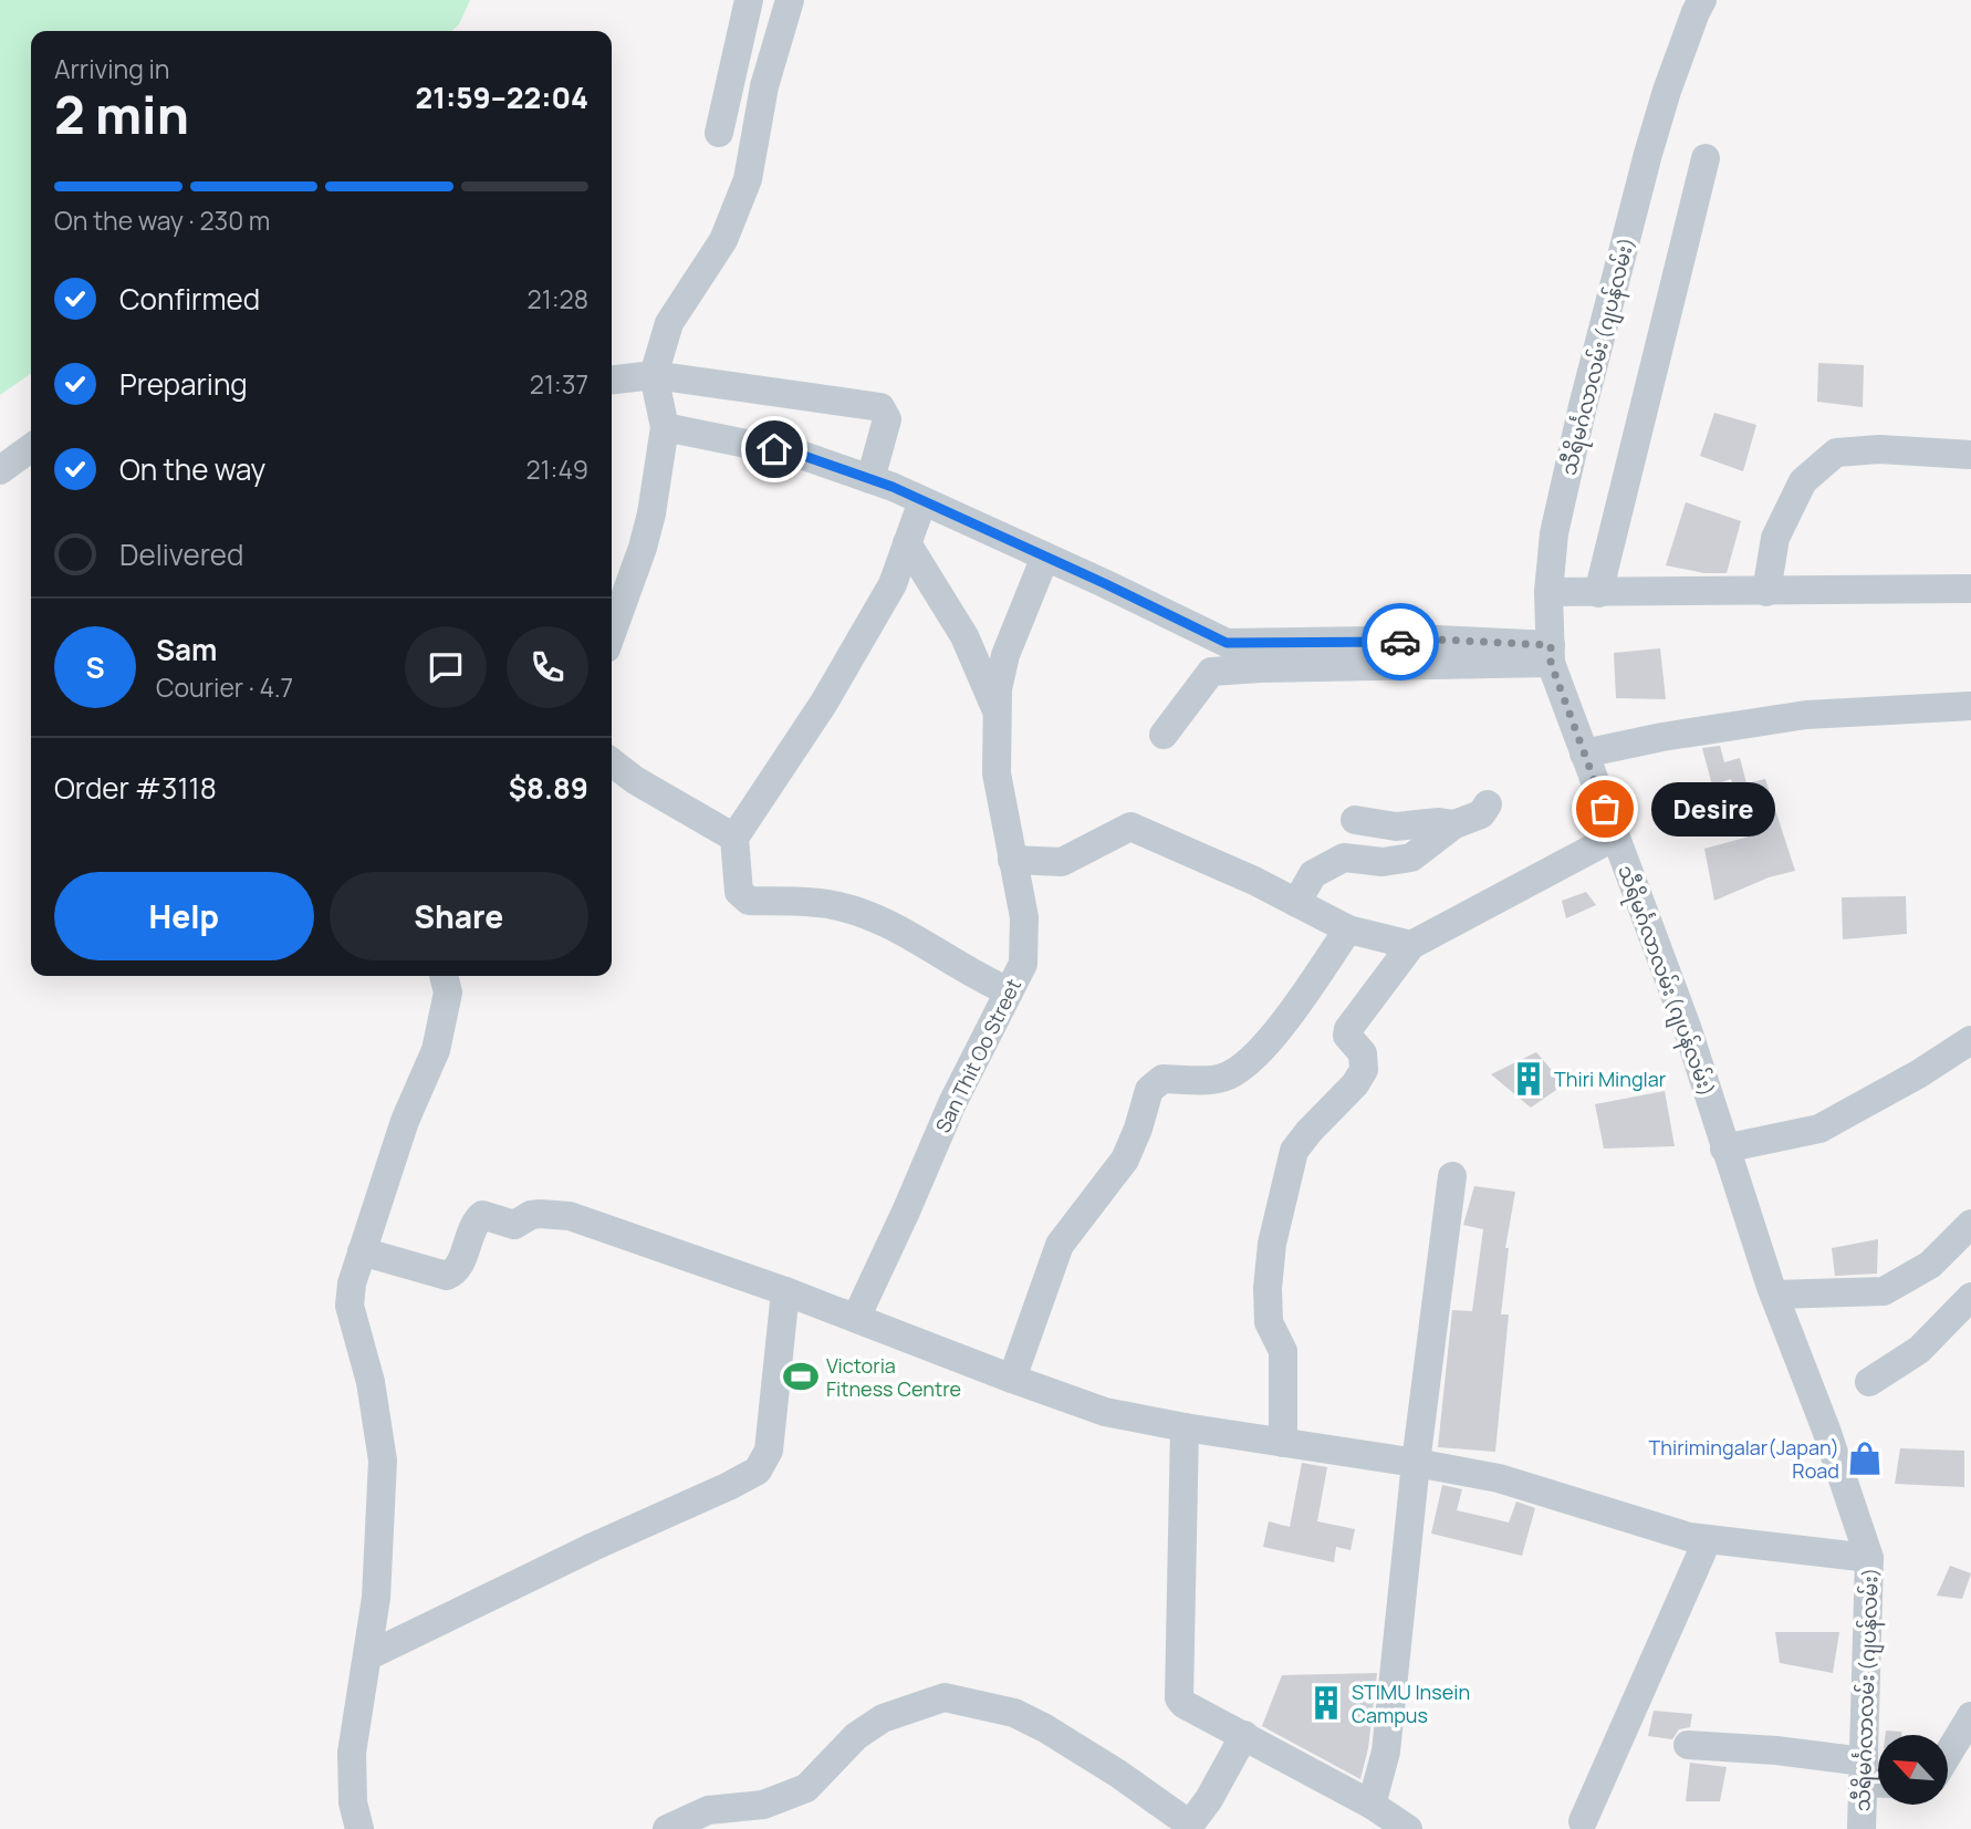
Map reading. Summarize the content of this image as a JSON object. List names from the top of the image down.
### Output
{
  "streets": {
    "street": ["သီရိမင်္ဂလာလမ်း (ဂျပန်လမ်း)", "San Thit Oo Street"]
  },
  "places": {
    "other": ["Desire"],
    "building": ["Thiri Minglar", "STIMU Insein Campus"],
    "sports": ["Victoria Fitness Centre"],
    "shop": ["Thirimingalar(Japan) Road"]
  },
  "north": "top left",
  "page": {
    "heading": ["2 min", "Arriving in", "21:59–22:04"],
    "panel": [
      "Sam",
      "Courier · 4.7",
      "Order #3118",
      "$8.89"
    ],
    "bar": "On the way · 230 m",
    "list": [
      ["Confirmed", "21:28"],
      ["Preparing", "21:37"],
      ["On the way", "21:49"],
      "Delivered"
    ],
    "round": "S",
    "bubble": "Desire",
    "buttons": ["Help", "Share"]
  }
}
